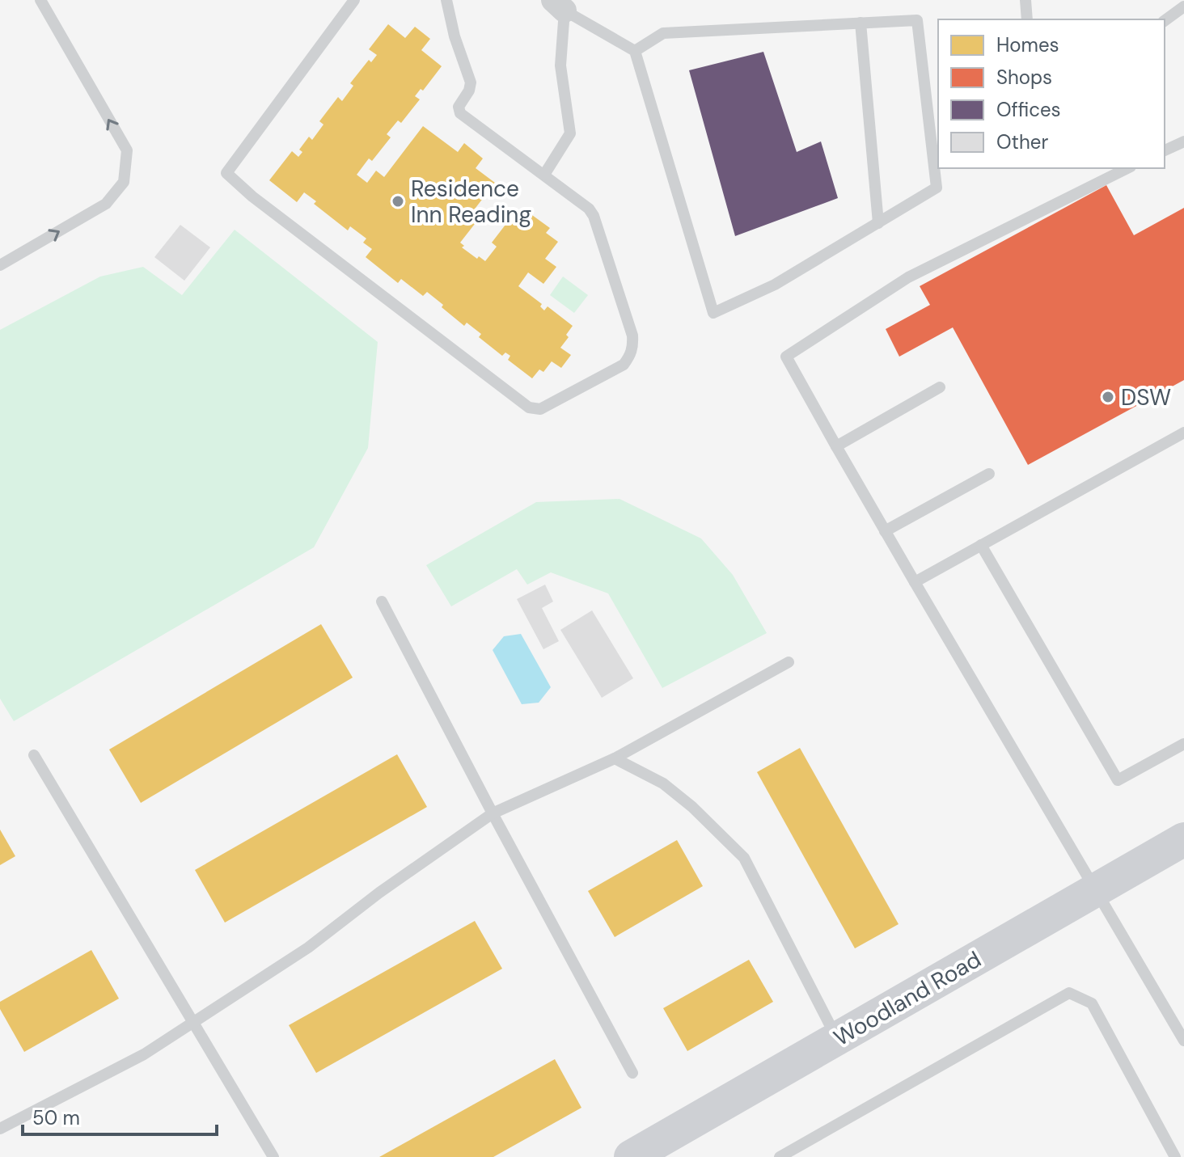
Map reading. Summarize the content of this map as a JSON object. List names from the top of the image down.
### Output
{
  "streets": {
    "main road": ["Woodland Road"]
  },
  "places": ["Residence Inn Reading", "DSW"],
  "legend": [
    "Homes",
    "Shops",
    "Offices",
    "Other"
  ],
  "scale_bar": "50 m"
}
